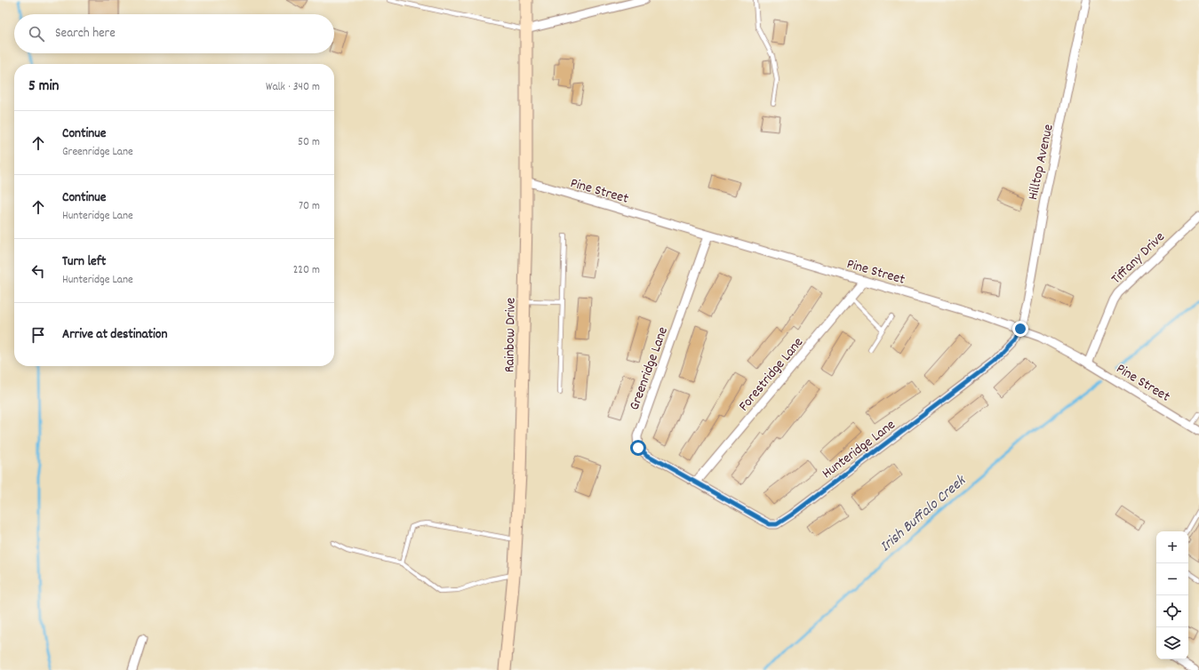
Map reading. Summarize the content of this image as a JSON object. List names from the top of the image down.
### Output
{
  "streets": {
    "street": [
      "Hilltop Avenue",
      "Pine Street",
      "Tiffany Drive",
      "Rainbow Drive",
      "Greenridge Lane",
      "Forestridge Lane",
      "Hunteridge Lane"
    ]
  },
  "crossings": [
    ["Hilltop Avenue", "Pine Street"],
    ["Hilltop Avenue", "Hunteridge Lane"],
    ["Pine Street", "Tiffany Drive"],
    ["Pine Street", "Rainbow Drive"],
    ["Pine Street", "Greenridge Lane"],
    ["Pine Street", "Forestridge Lane"],
    ["Pine Street", "Hunteridge Lane"],
    ["Greenridge Lane", "Forestridge Lane"],
    ["Greenridge Lane", "Hunteridge Lane"],
    ["Forestridge Lane", "Hunteridge Lane"]
  ],
  "water": ["Irish Buffalo Creek"],
  "page": {
    "search": "Search here",
    "heading": ["5 min", "Walk · 340 m"],
    "list": [
      ["Continue", "Greenridge Lane", "50 m"],
      ["Continue", "Hunteridge Lane", "70 m"],
      ["Turn left", "Hunteridge Lane", "220 m"],
      "Arrive at destination"
    ],
    "map_buttons": ["+", "−"]
  }
}
